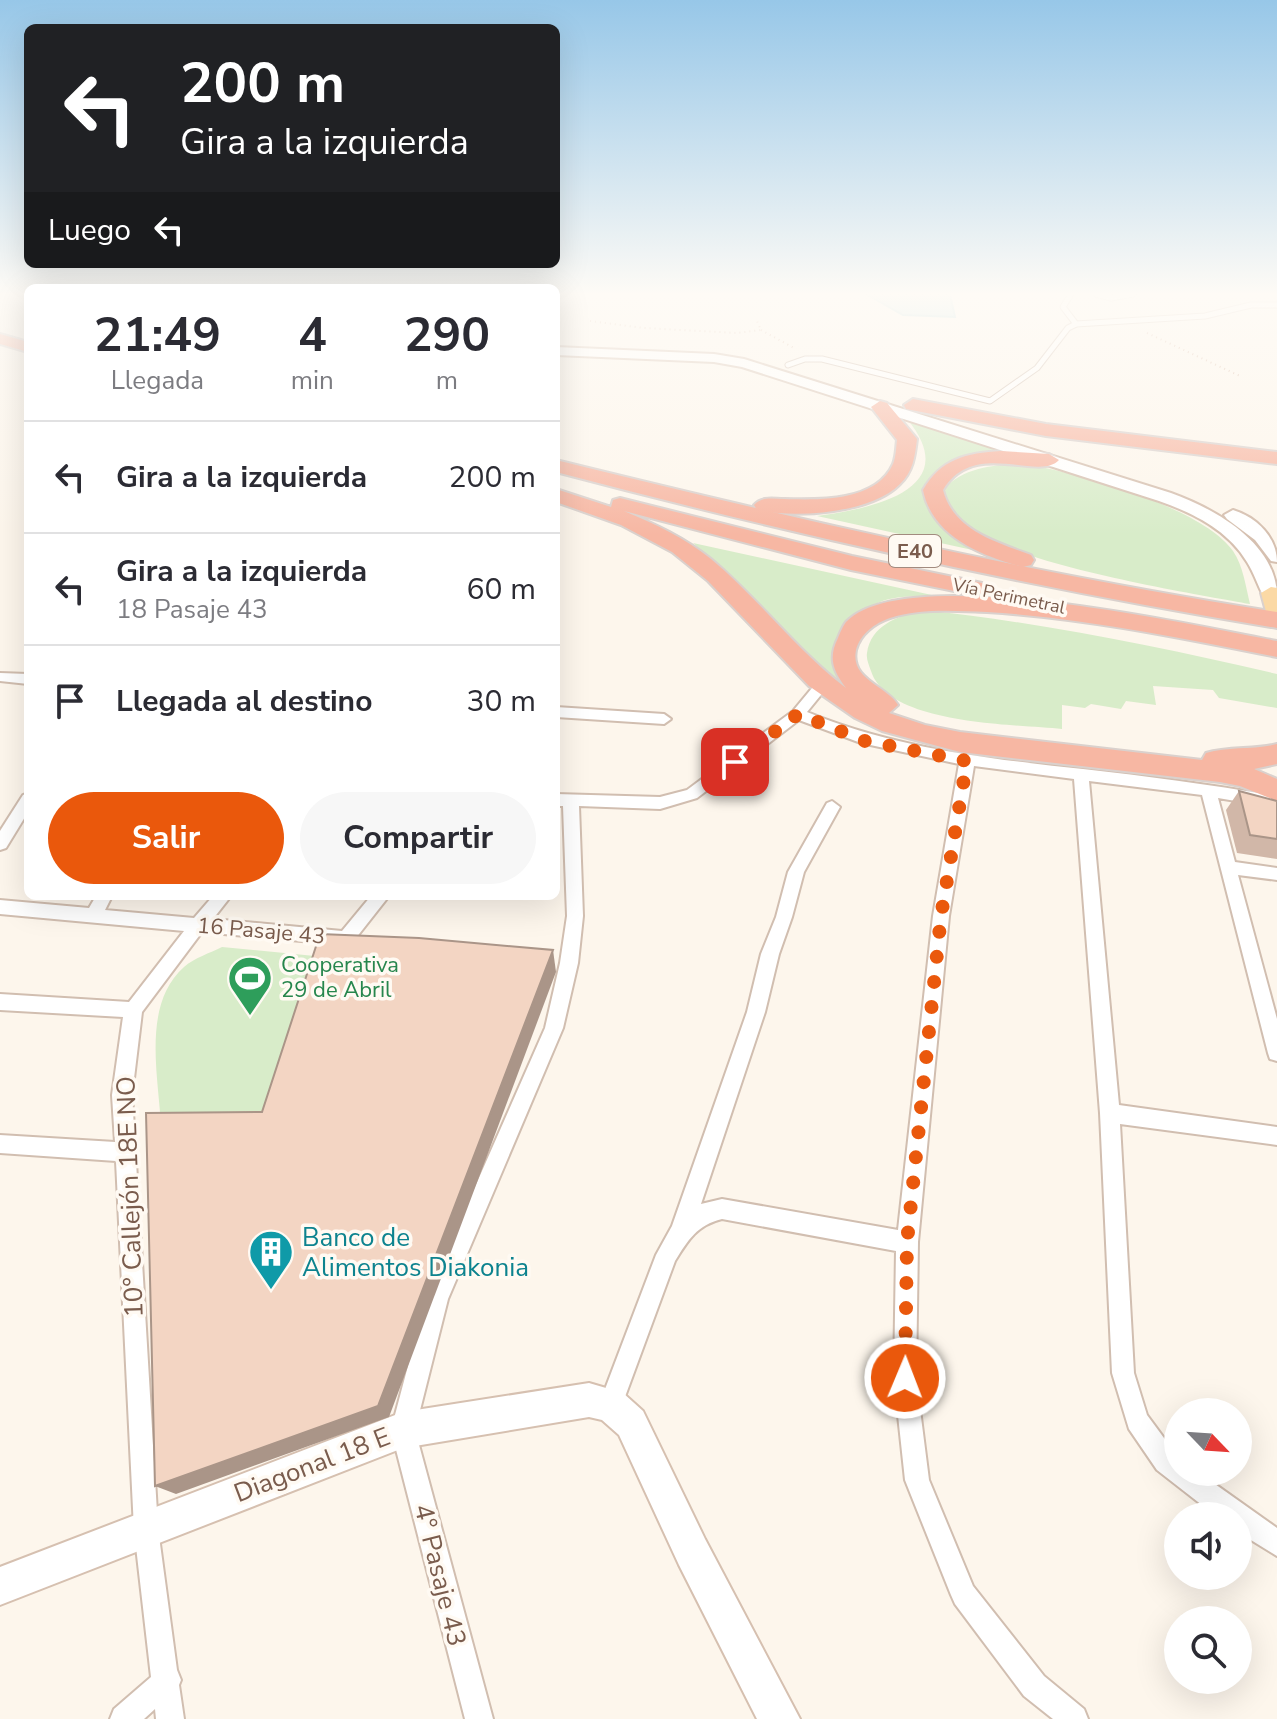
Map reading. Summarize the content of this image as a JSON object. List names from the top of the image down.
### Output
{
  "streets": {
    "highway": ["E40", "Vía Perimetral"],
    "main road": ["Diagonal 18 E"],
    "street": ["16 Pasaje 43", "10° Callejón 18E NO", "4° Pasaje 43"]
  },
  "crossings": [
    ["16 Pasaje 43", "10° Callejón 18E NO"],
    ["10° Callejón 18E NO", "Diagonal 18 E"],
    ["Diagonal 18 E", "4° Pasaje 43"]
  ],
  "places": {
    "sports": ["Cooperativa 29 de Abril"],
    "building": ["Banco de Alimentos Diakonia"]
  },
  "north": "bottom right",
  "page": {
    "turn": ["200 m", "Gira a la izquierda"],
    "then": "Luego",
    "eta": [
      "21:49",
      "Llegada",
      "4",
      "min",
      "290",
      "m"
    ],
    "list": [
      {
        "name": "Gira a la izquierda",
        "value": "200 m"
      },
      {
        "name": "Gira a la izquierda",
        "note": "18 Pasaje 43",
        "value": "60 m"
      },
      {
        "name": "Llegada al destino",
        "value": "30 m"
      }
    ],
    "buttons": ["Salir", "Compartir"]
  }
}
